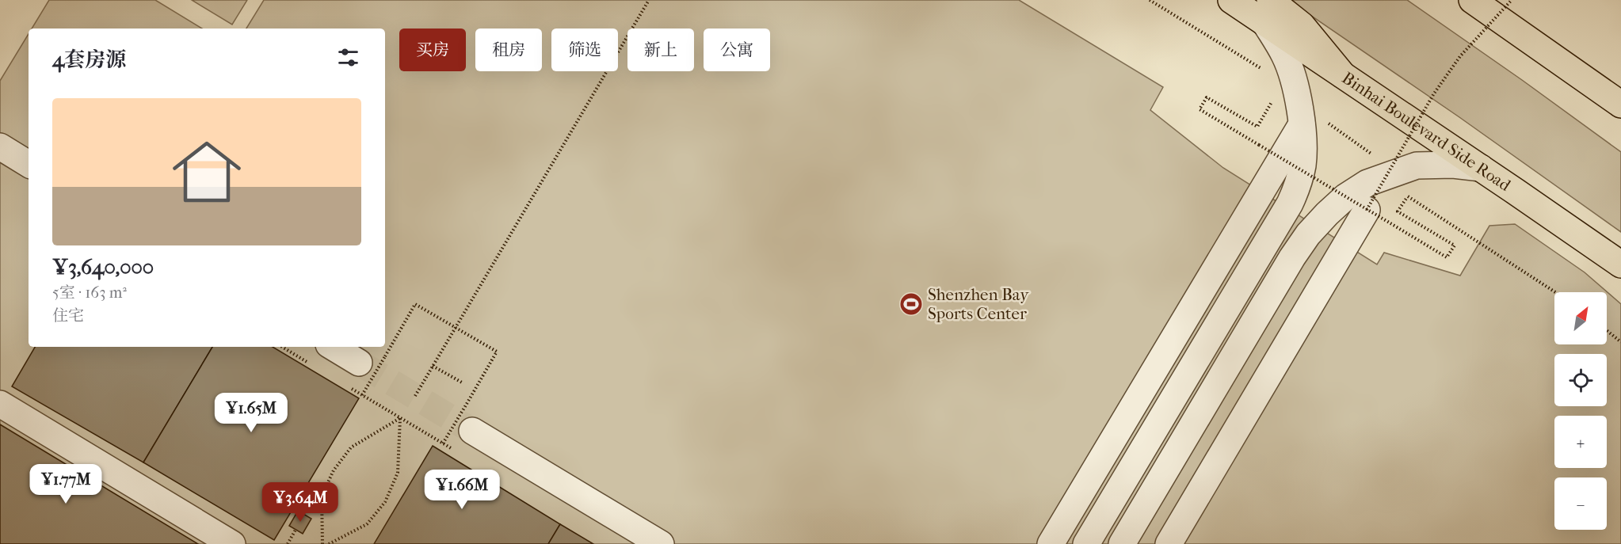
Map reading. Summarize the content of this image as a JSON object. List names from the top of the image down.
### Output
{
  "streets": {
    "main road": ["Binhai Boulevard Side Road"]
  },
  "places": {
    "sports": ["Shenzhen Bay Sports Center"]
  },
  "north": "top right",
  "page": {
    "chip": [
      "买房",
      "租房",
      "筛选",
      "新上",
      "公寓"
    ],
    "heading": "4套房源",
    "list": [
      {
        "name": "¥3,640,000",
        "note": "5室 · 163 m² · 住宅"
      }
    ],
    "map_buttons": ["+", "−"],
    "price": [
      "¥1.65M",
      "¥1.77M",
      "¥1.66M",
      "¥3.64M"
    ]
  }
}
